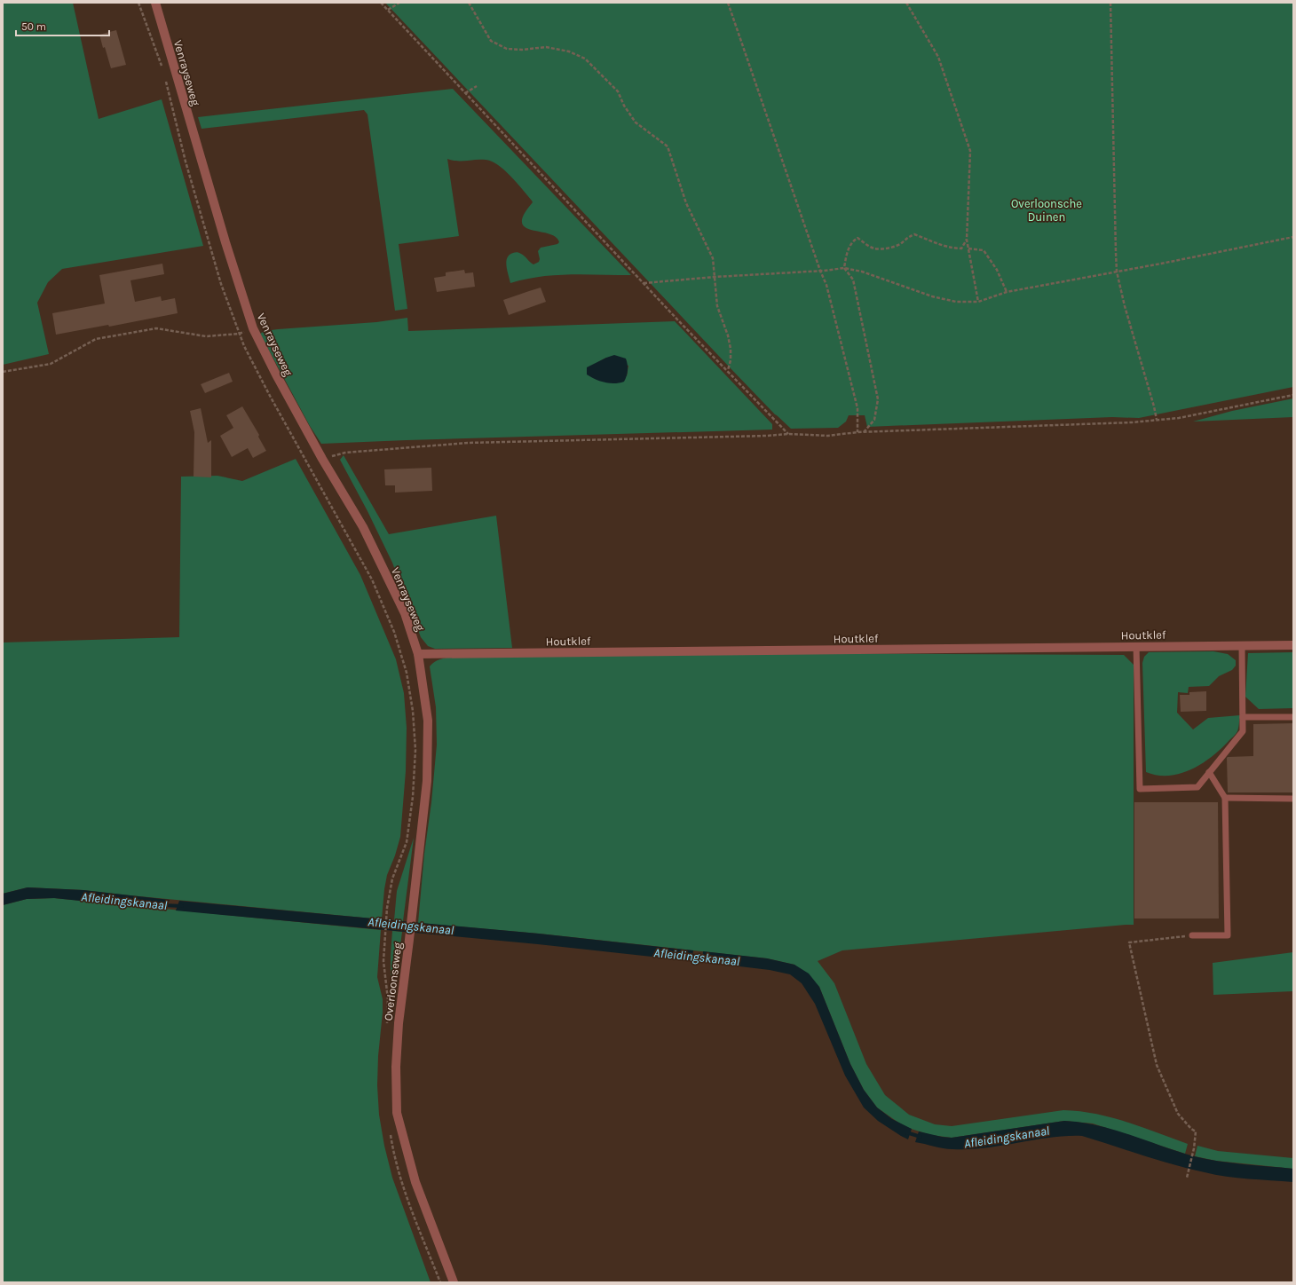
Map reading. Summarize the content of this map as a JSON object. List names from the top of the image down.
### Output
{
  "streets": {
    "street": ["Venrayseweg", "Houtklef", "Overloonseweg"]
  },
  "crossings": [
    ["Venrayseweg", "Houtklef"],
    ["Venrayseweg", "Overloonseweg"],
    ["Houtklef", "Overloonseweg"]
  ],
  "water": ["Afleidingskanaal"],
  "parks": ["Overloonsche Duinen"],
  "scale_bar": "50 m"
}
